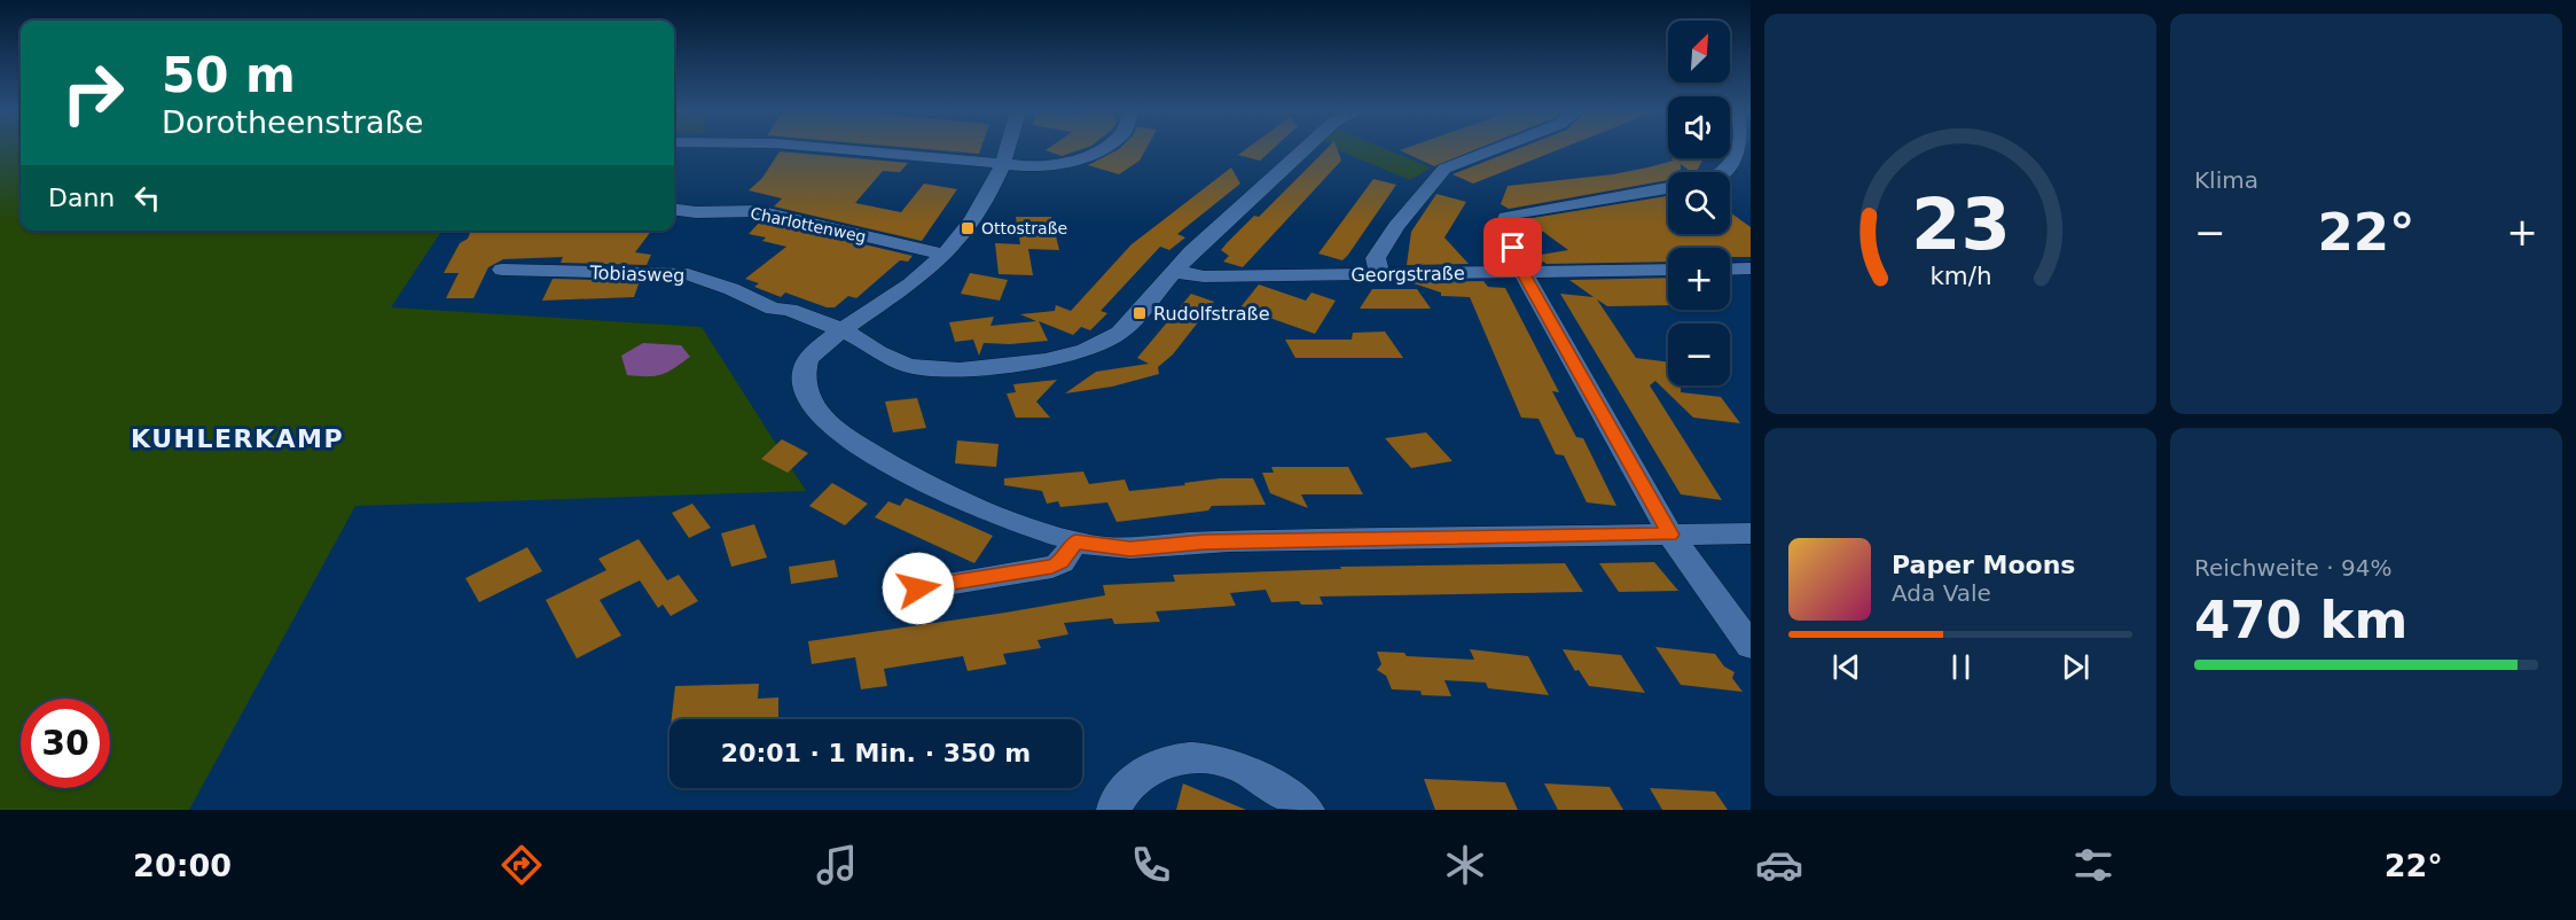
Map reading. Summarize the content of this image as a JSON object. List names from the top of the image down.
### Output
{
  "streets": {
    "street": ["Charlottenweg", "Tobiasweg", "Georgstraße"]
  },
  "districts": ["KUHLERKAMP"],
  "places": {
    "transit": ["Ottostraße", "Rudolfstraße"]
  },
  "north": "top right",
  "page": {
    "tile": [
      "Klima",
      ["Reichweite · 94%", "470 km"]
    ],
    "map_buttons": ["+", "−"],
    "turn": ["50 m", "Dorotheenstraße"],
    "then": "Dann",
    "heat": ["−", "22°", "+"],
    "song": ["Paper Moons", "Ada Vale"],
    "limit": "30",
    "trip": "20:01 · 1 Min. · 350 m",
    "tabs": ["20:00", "22°"],
    "gauge": ["23", "km/h"]
  }
}
